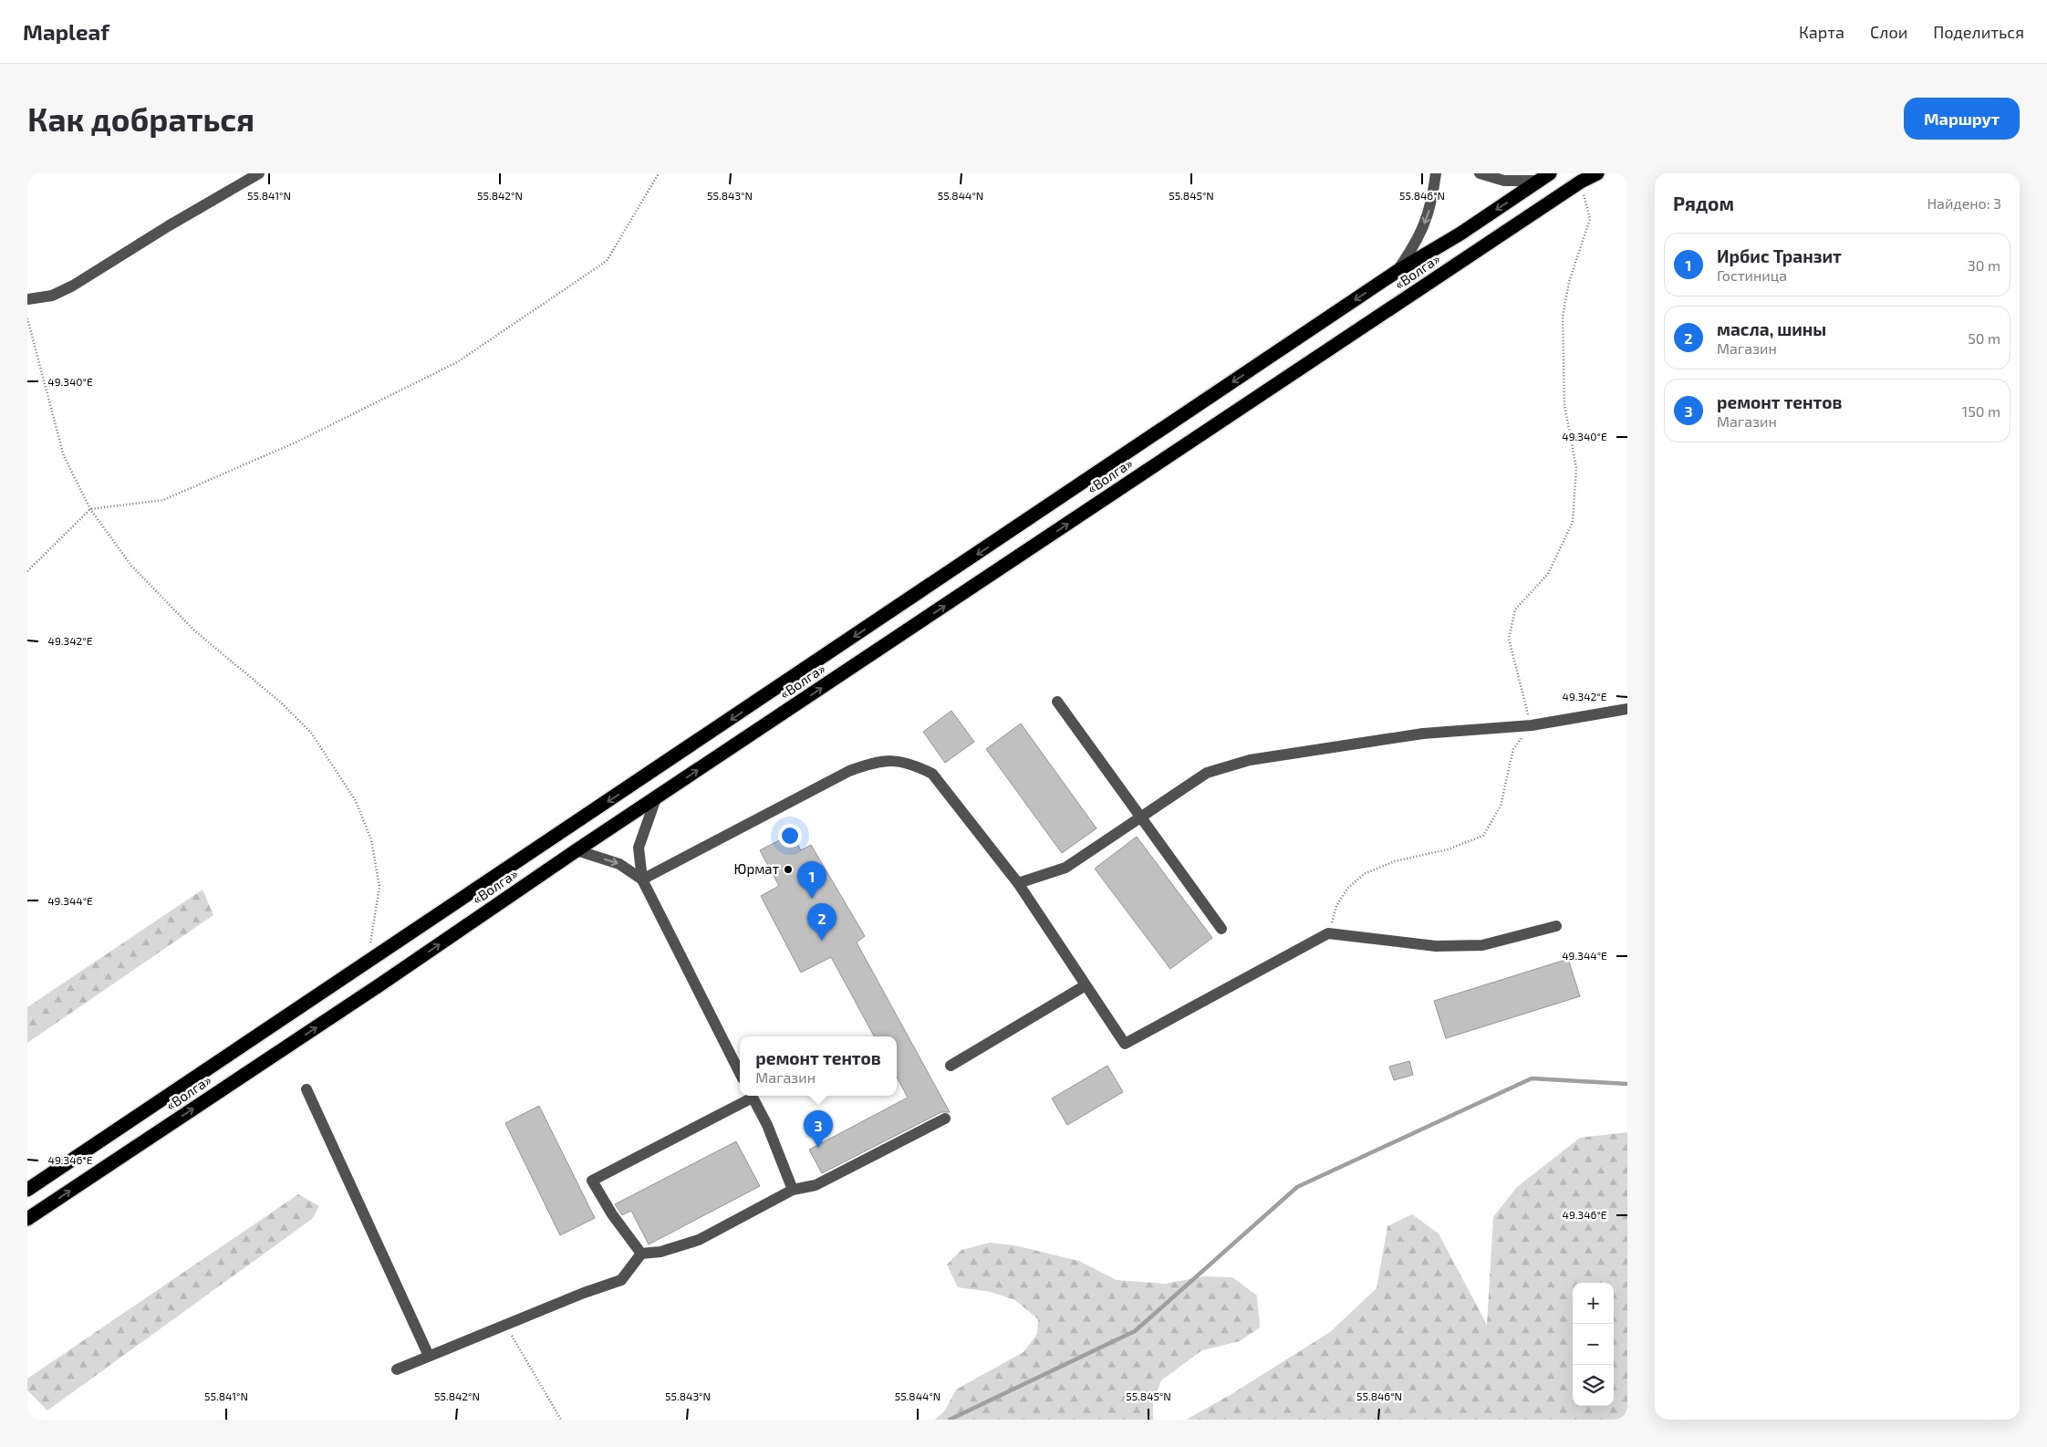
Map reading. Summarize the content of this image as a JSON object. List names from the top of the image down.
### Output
{
  "streets": {
    "highway": ["«Волга»"]
  },
  "places": ["Юрмат"],
  "page": {
    "header": "Mapleaf",
    "nav": ["Карта", "Слои", "Поделиться"],
    "buttons": "Маршрут",
    "title": "Как добраться",
    "heading": ["Рядом", "Найдено: 3"],
    "list": [
      {
        "mark": "1",
        "name": "Ирбис Транзит",
        "note": "Гостиница",
        "value": "30 m"
      },
      {
        "mark": "2",
        "name": "масла, шины",
        "note": "Магазин",
        "value": "50 m"
      },
      {
        "mark": "3",
        "name": "ремонт тентов",
        "note": "Магазин",
        "value": "150 m"
      }
    ],
    "pins": ["1", "2", "3"],
    "popup": ["ремонт тентов", "Магазин"],
    "map_buttons": ["+", "−"]
  },
  "coordinates": [
    "55.841°N",
    "55.842°N",
    "55.843°N",
    "55.844°N",
    "55.845°N",
    "55.846°N",
    "49.340°E",
    "49.342°E",
    "49.344°E",
    "49.346°E"
  ]
}
